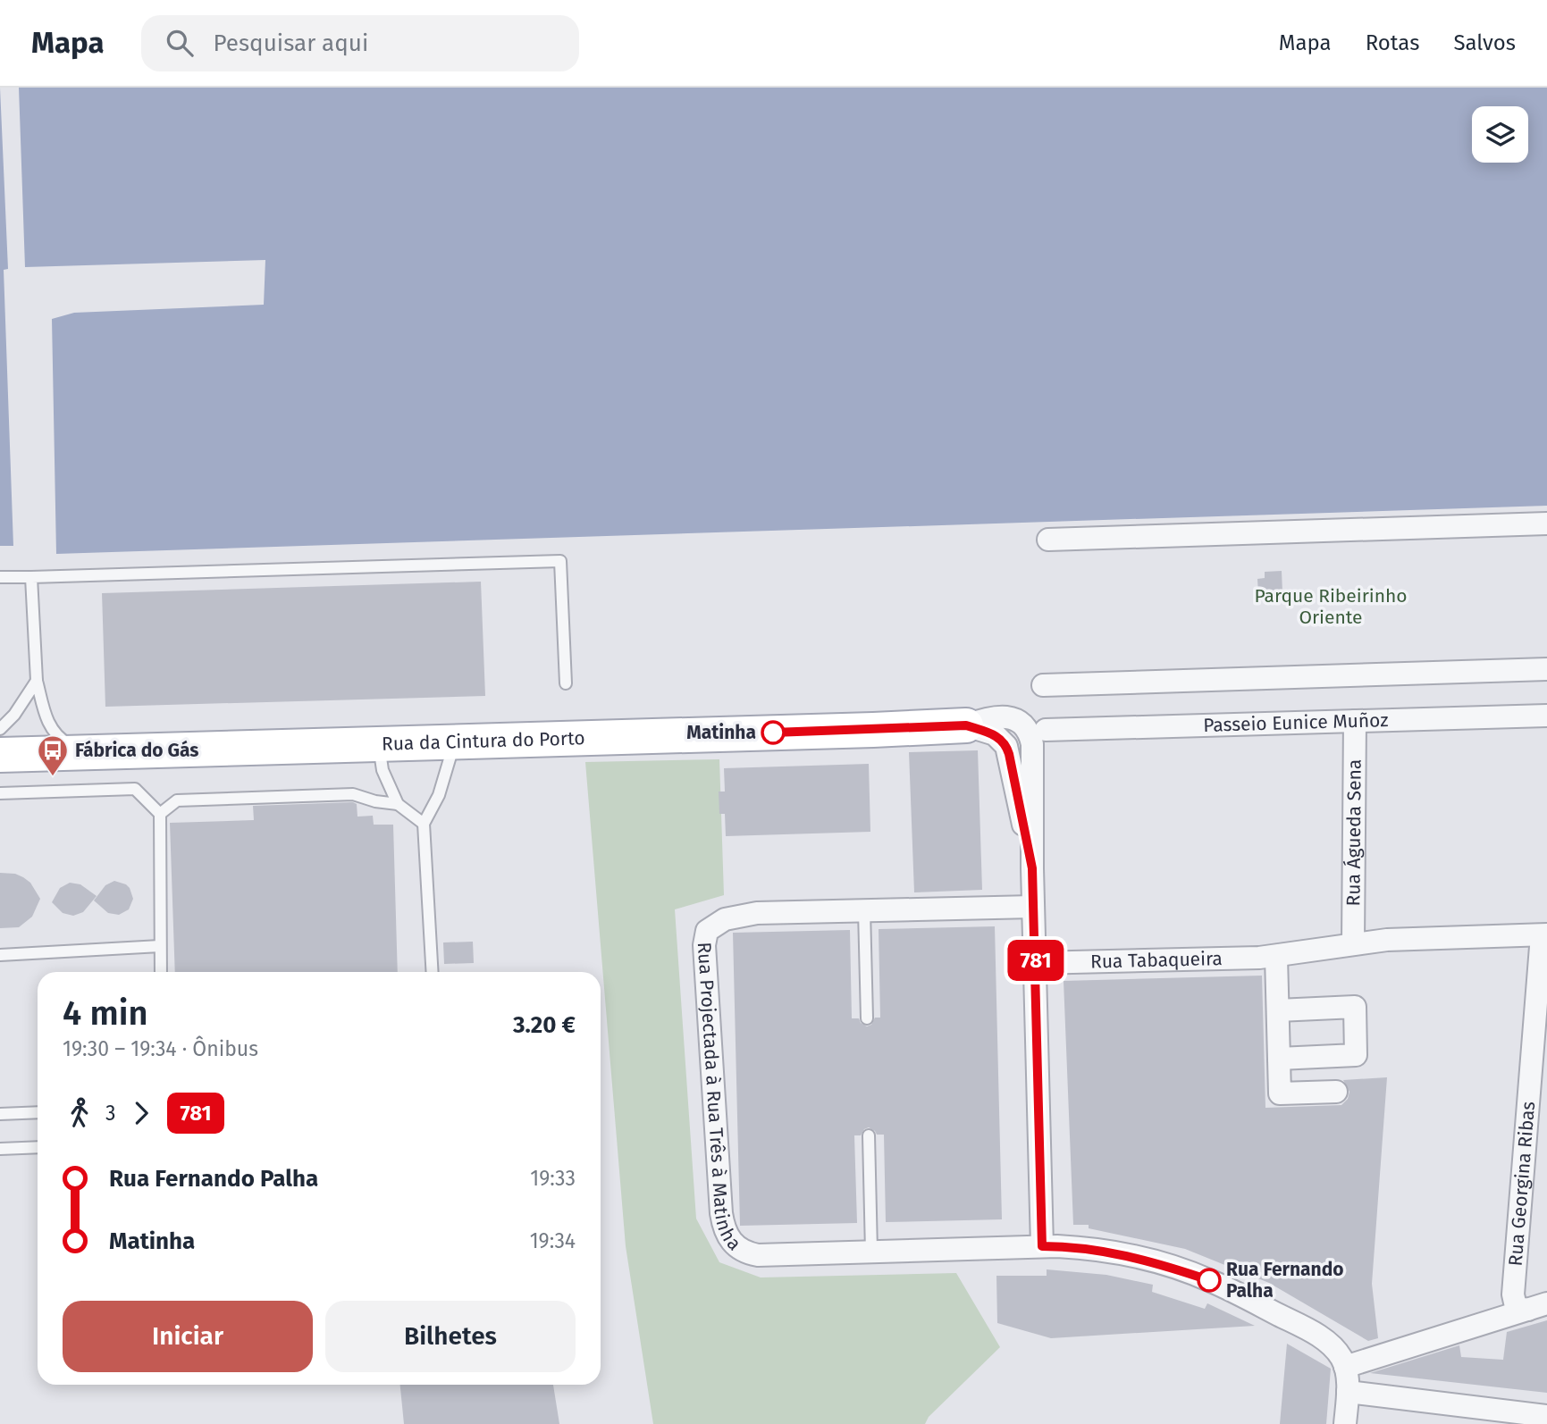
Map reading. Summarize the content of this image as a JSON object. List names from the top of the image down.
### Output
{
  "streets": {
    "main road": ["Rua da Cintura do Porto"],
    "street": [
      "Passeio Eunice Muñoz",
      "Rua Águeda Sena",
      "Rua Tabaqueira",
      "Rua Projectada à Rua Três à Matinha",
      "Rua Georgina Ribas"
    ]
  },
  "crossings": [
    ["Passeio Eunice Muñoz", "Rua Águeda Sena"],
    ["Rua Águeda Sena", "Rua Tabaqueira"],
    ["Rua Tabaqueira", "Rua Georgina Ribas"]
  ],
  "parks": ["Parque Ribeirinho Oriente"],
  "places": {
    "other": ["Matinha", "Rua Fernando Palha"],
    "bus stop": ["Fábrica do Gás"]
  },
  "lines": ["bus line 781"],
  "page": {
    "header": "Mapa",
    "search": "Pesquisar aqui",
    "nav": ["Mapa", "Rotas", "Salvos"],
    "on_map": "781",
    "heading": ["4 min", "19:30 – 19:34 · Ônibus", "3.20 €"],
    "legs": ["3", "781"],
    "list": [
      {
        "name": "Rua Fernando Palha",
        "value": "19:33"
      },
      {
        "name": "Matinha",
        "value": "19:34"
      }
    ],
    "buttons": ["Iniciar", "Bilhetes"]
  }
}
